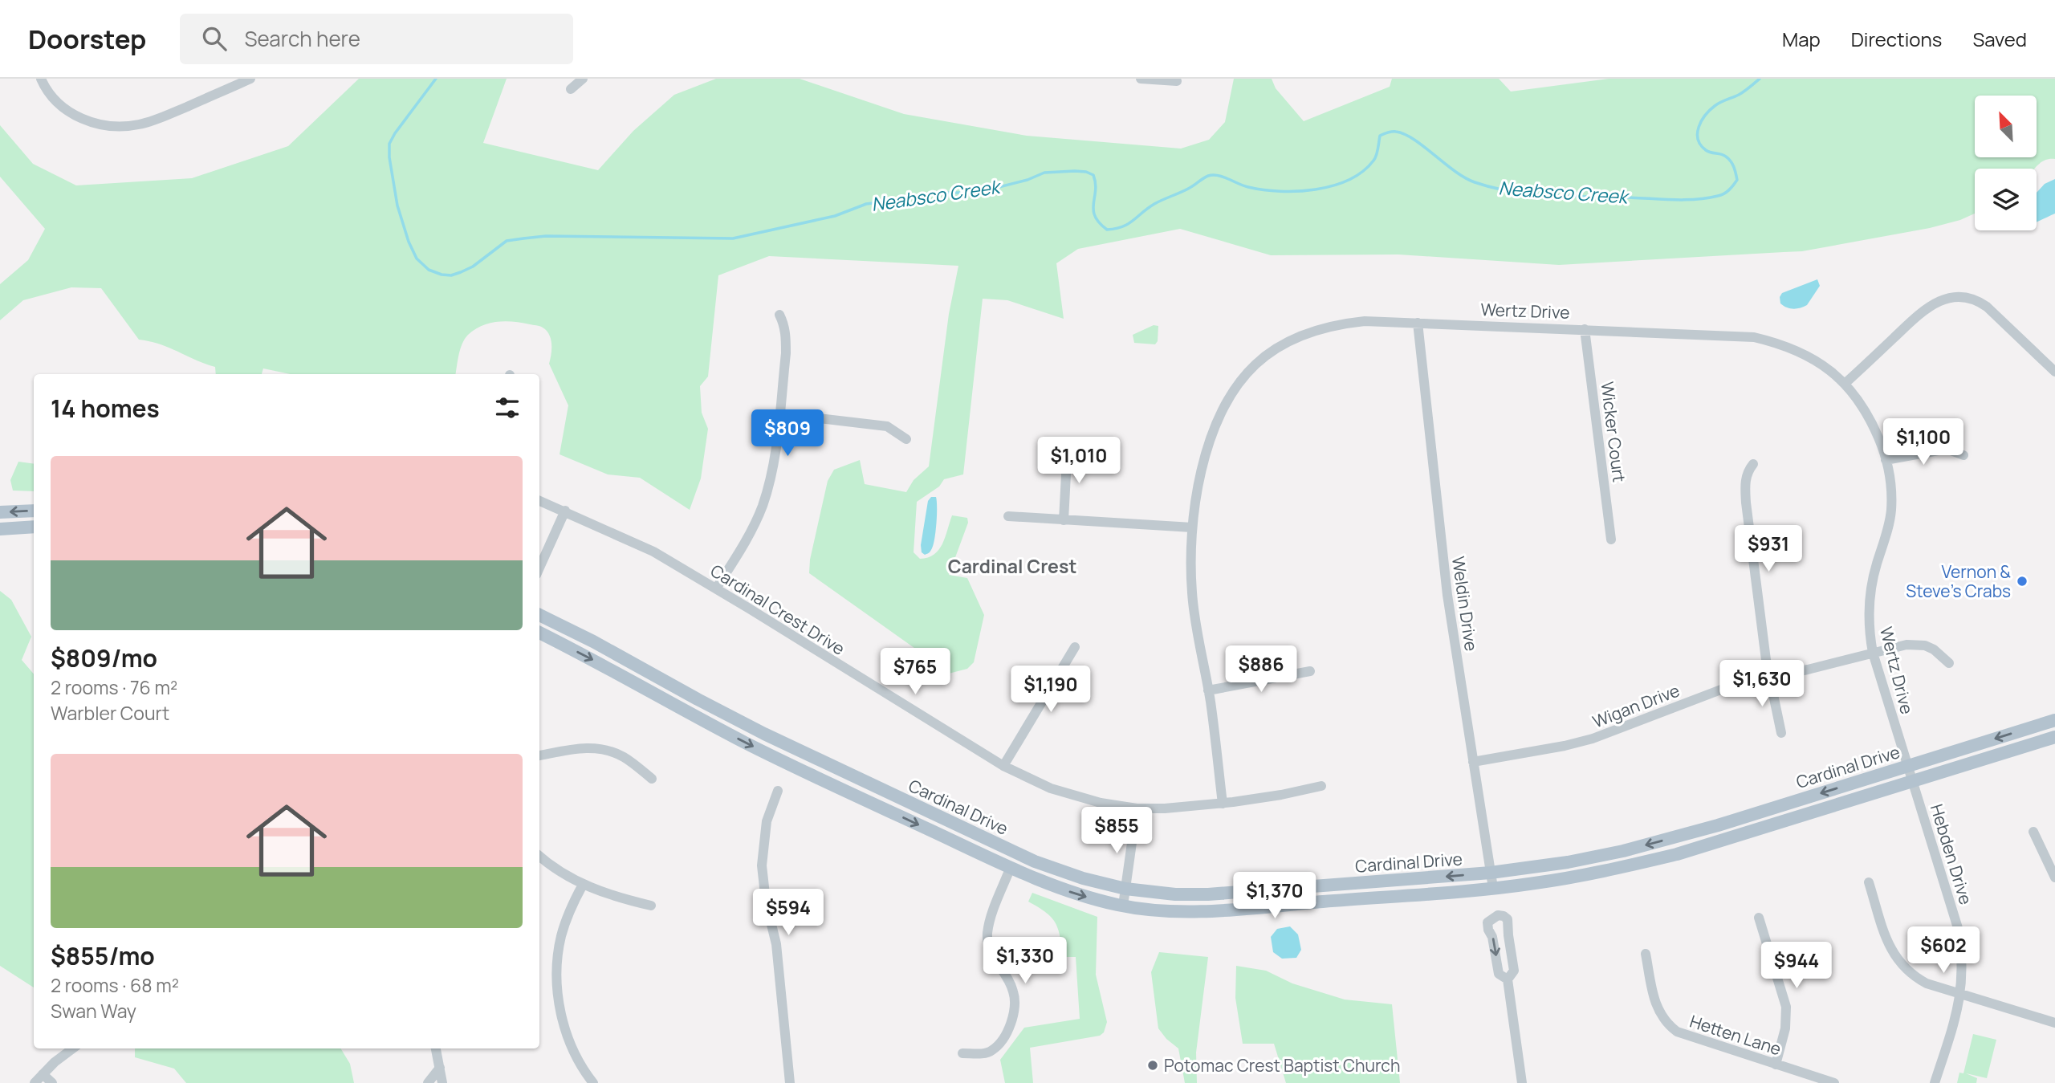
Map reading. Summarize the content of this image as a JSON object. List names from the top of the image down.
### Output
{
  "streets": {
    "main road": ["Cardinal Drive"],
    "street": [
      "Wertz Drive",
      "Wicker Court",
      "Weldin Drive",
      "Cardinal Crest Drive",
      "Wigan Drive",
      "Hebden Drive",
      "Hetten Lane"
    ]
  },
  "crossings": [
    ["Wertz Drive", "Wicker Court"],
    ["Wertz Drive", "Weldin Drive"],
    ["Wertz Drive", "Cardinal Crest Drive"],
    ["Wertz Drive", "Wigan Drive"],
    ["Wertz Drive", "Cardinal Drive"],
    ["Wertz Drive", "Hebden Drive"],
    ["Weldin Drive", "Wigan Drive"],
    ["Weldin Drive", "Cardinal Drive"],
    ["Cardinal Drive", "Hebden Drive"]
  ],
  "districts": ["Cardinal Crest"],
  "water": ["Neabsco Creek"],
  "places": ["Vernon & Steve's Crabs", "Potomac Crest Baptist Church"],
  "north": "top left",
  "page": {
    "header": "Doorstep",
    "search": "Search here",
    "nav": ["Map", "Directions", "Saved"],
    "heading": "14 homes",
    "price": [
      "$809",
      "$1,100",
      "$1,010",
      "$931",
      "$886",
      "$765",
      "$1,630",
      "$1,190",
      "$855",
      "$1,370",
      "$594",
      "$602",
      "$1,330",
      "$944"
    ],
    "list": [
      {
        "name": "$809/mo",
        "note": "2 rooms · 76 m² · Warbler Court"
      },
      {
        "name": "$855/mo",
        "note": "2 rooms · 68 m² · Swan Way"
      }
    ]
  }
}
